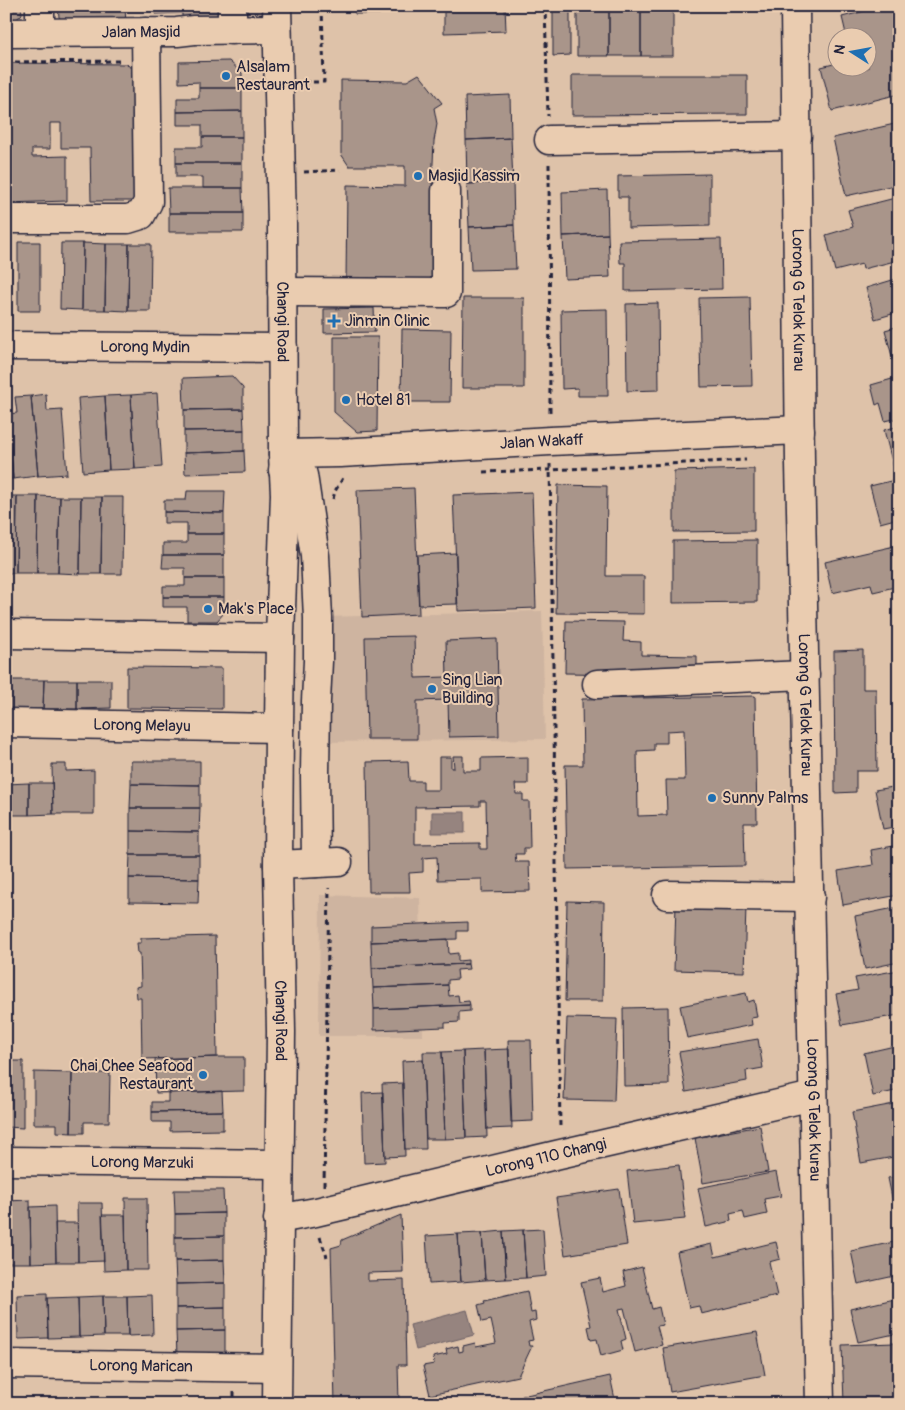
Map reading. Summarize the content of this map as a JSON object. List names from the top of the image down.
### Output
{
  "streets": {
    "street": [
      "Jalan Masjid",
      "Lorong G Telok Kurau",
      "Changi Road",
      "Lorong Mydin",
      "Jalan Wakaff",
      "Lorong Melayu",
      "Lorong 110 Changi",
      "Lorong Marzuki",
      "Lorong Marican"
    ]
  },
  "crossings": [
    ["Jalan Masjid", "Changi Road"],
    ["Lorong G Telok Kurau", "Jalan Wakaff"],
    ["Lorong G Telok Kurau", "Lorong 110 Changi"],
    ["Changi Road", "Lorong Mydin"],
    ["Changi Road", "Jalan Wakaff"],
    ["Changi Road", "Lorong Melayu"],
    ["Changi Road", "Lorong 110 Changi"],
    ["Changi Road", "Lorong Marzuki"],
    ["Changi Road", "Lorong Marican"]
  ],
  "places": {
    "other": [
      "Alsalam Restaurant",
      "Masjid Kassim",
      "Hotel 81",
      "Mak's Place",
      "Sing Lian Building",
      "Sunny Palms",
      "Chai Chee Seafood Restaurant"
    ],
    "health": ["Jinmin Clinic"]
  },
  "north": "left"
}
